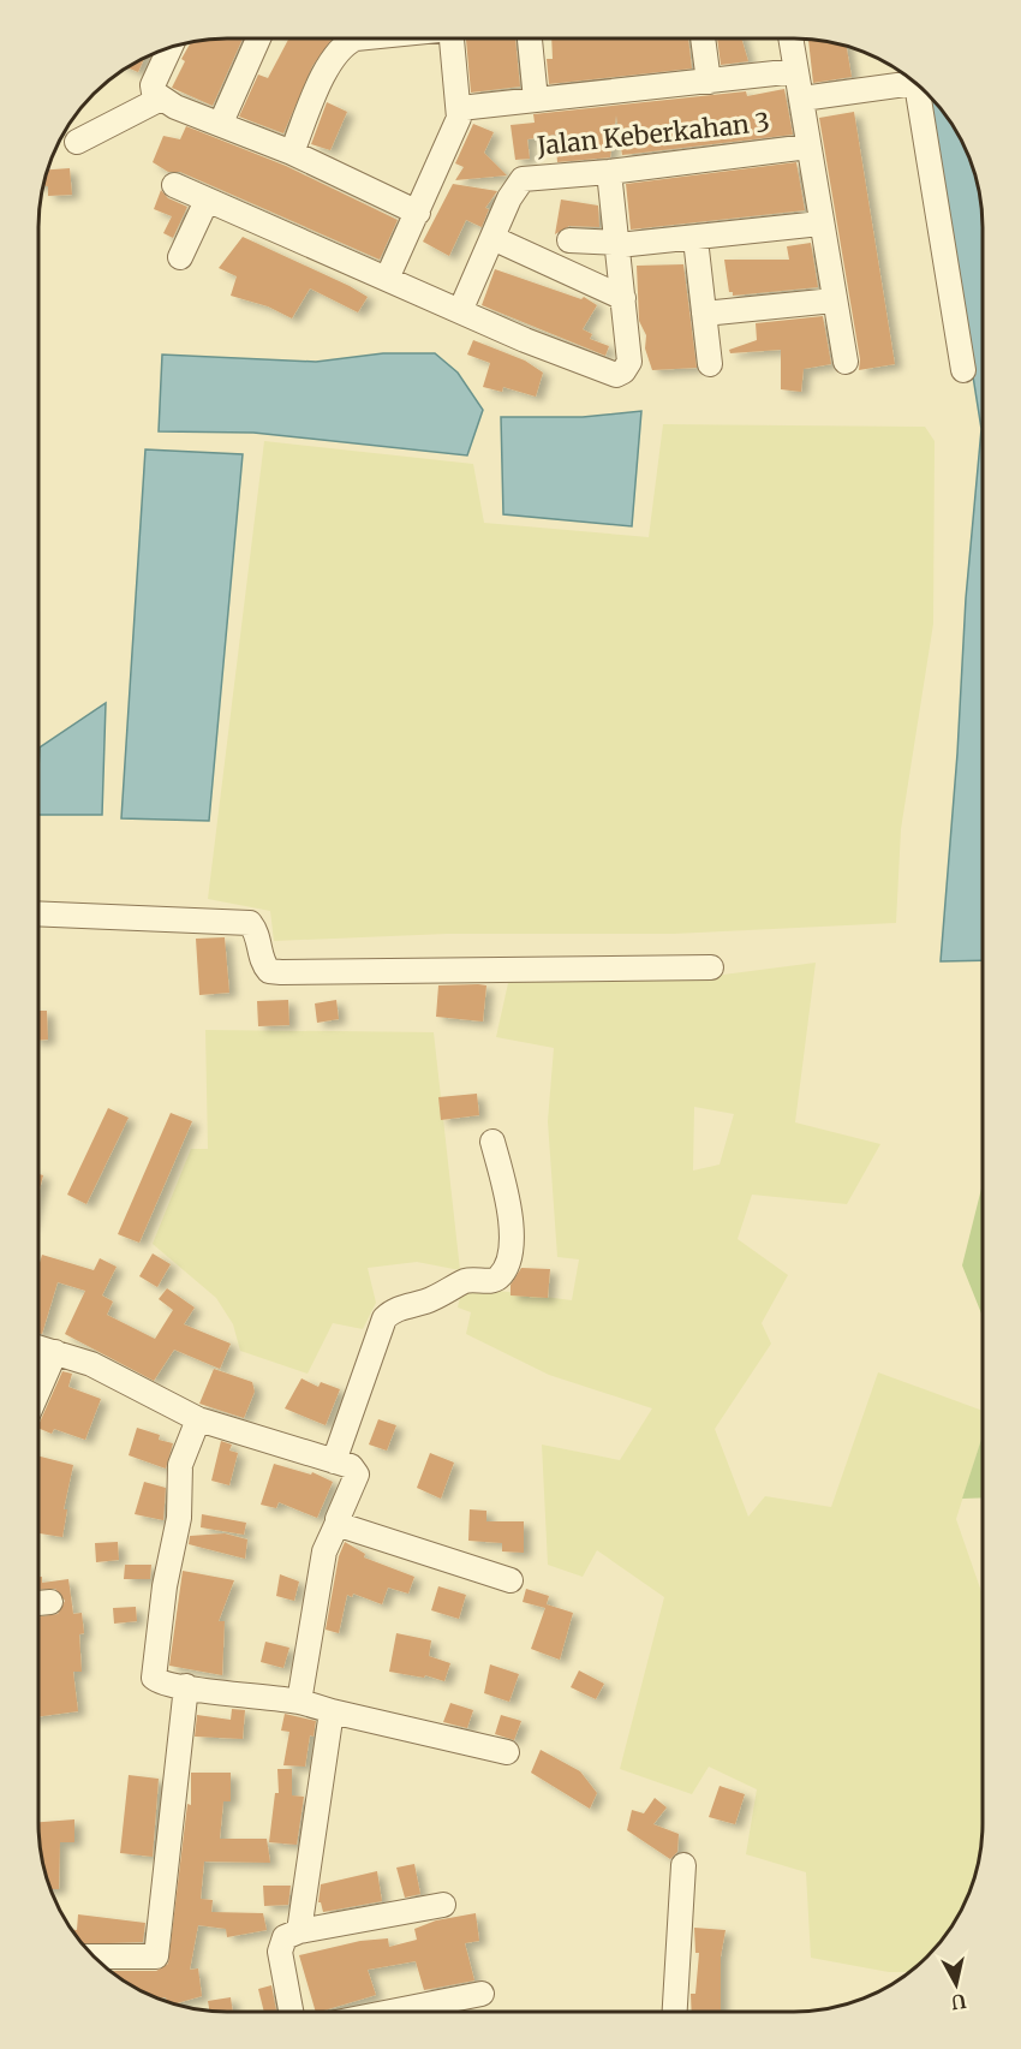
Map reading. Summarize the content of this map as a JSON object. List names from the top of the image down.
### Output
{
  "streets": {
    "street": ["Jalan Keberkahan 3"]
  },
  "north": "bottom"
}
